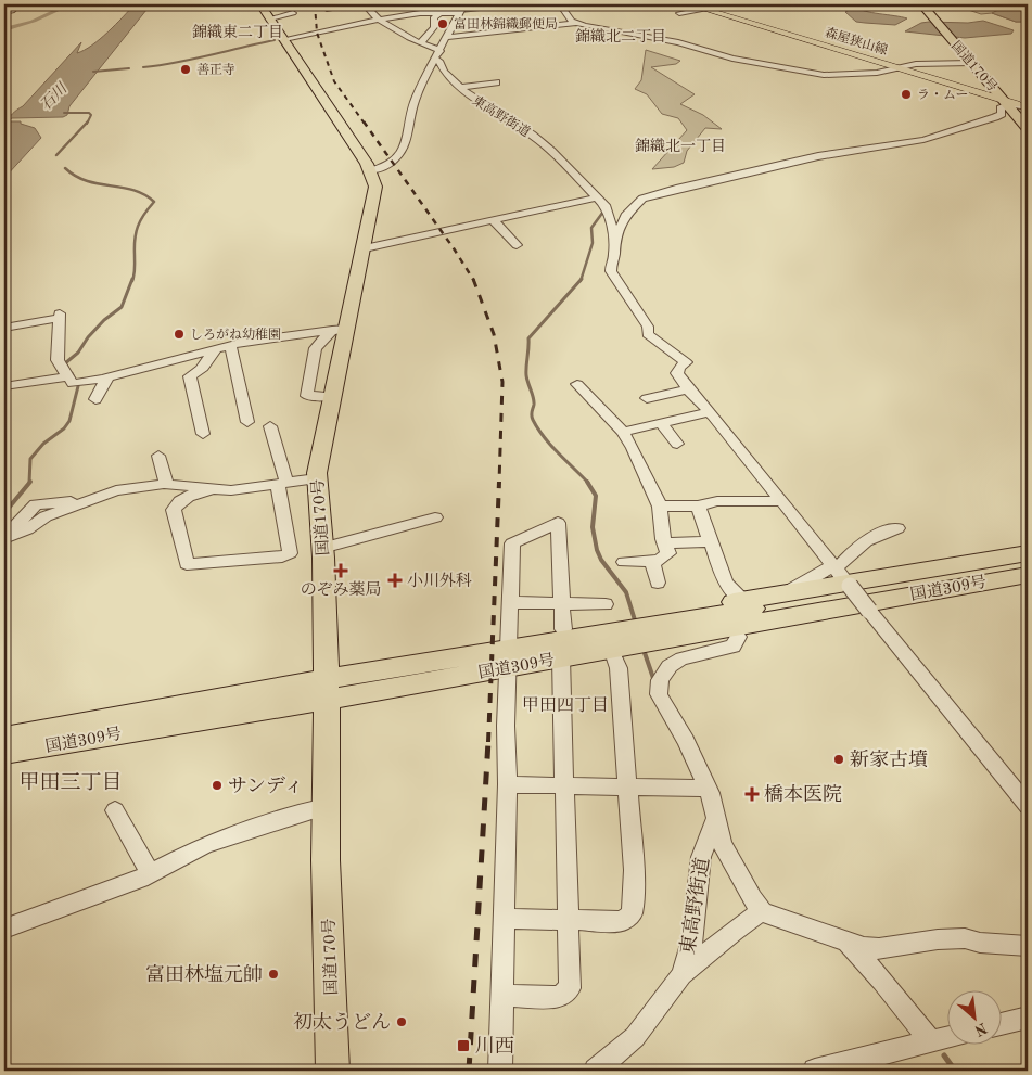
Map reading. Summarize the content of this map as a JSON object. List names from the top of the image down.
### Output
{
  "streets": {
    "highway": ["国道170号", "国道309号"],
    "main road": ["森屋狭山線"],
    "street": ["東高野街道"]
  },
  "crossings": [
    ["森屋狭山線", "国道170号"],
    ["国道170号", "国道309号"]
  ],
  "districts": [
    "錦織東二丁目",
    "錦織北二丁目",
    "錦織北一丁目",
    "甲田四丁目",
    "甲田三丁目"
  ],
  "water": ["石川"],
  "places": {
    "other": [
      "富田林錦織郵便局",
      "善正寺",
      "ラ・ムー",
      "しろがね幼稚園",
      "新家古墳",
      "サンディ",
      "富田林塩元帥",
      "初太うどん"
    ],
    "health": ["のぞみ薬局", "小川外科", "橋本医院"],
    "transit": ["川西"]
  },
  "north": "bottom right"
}
